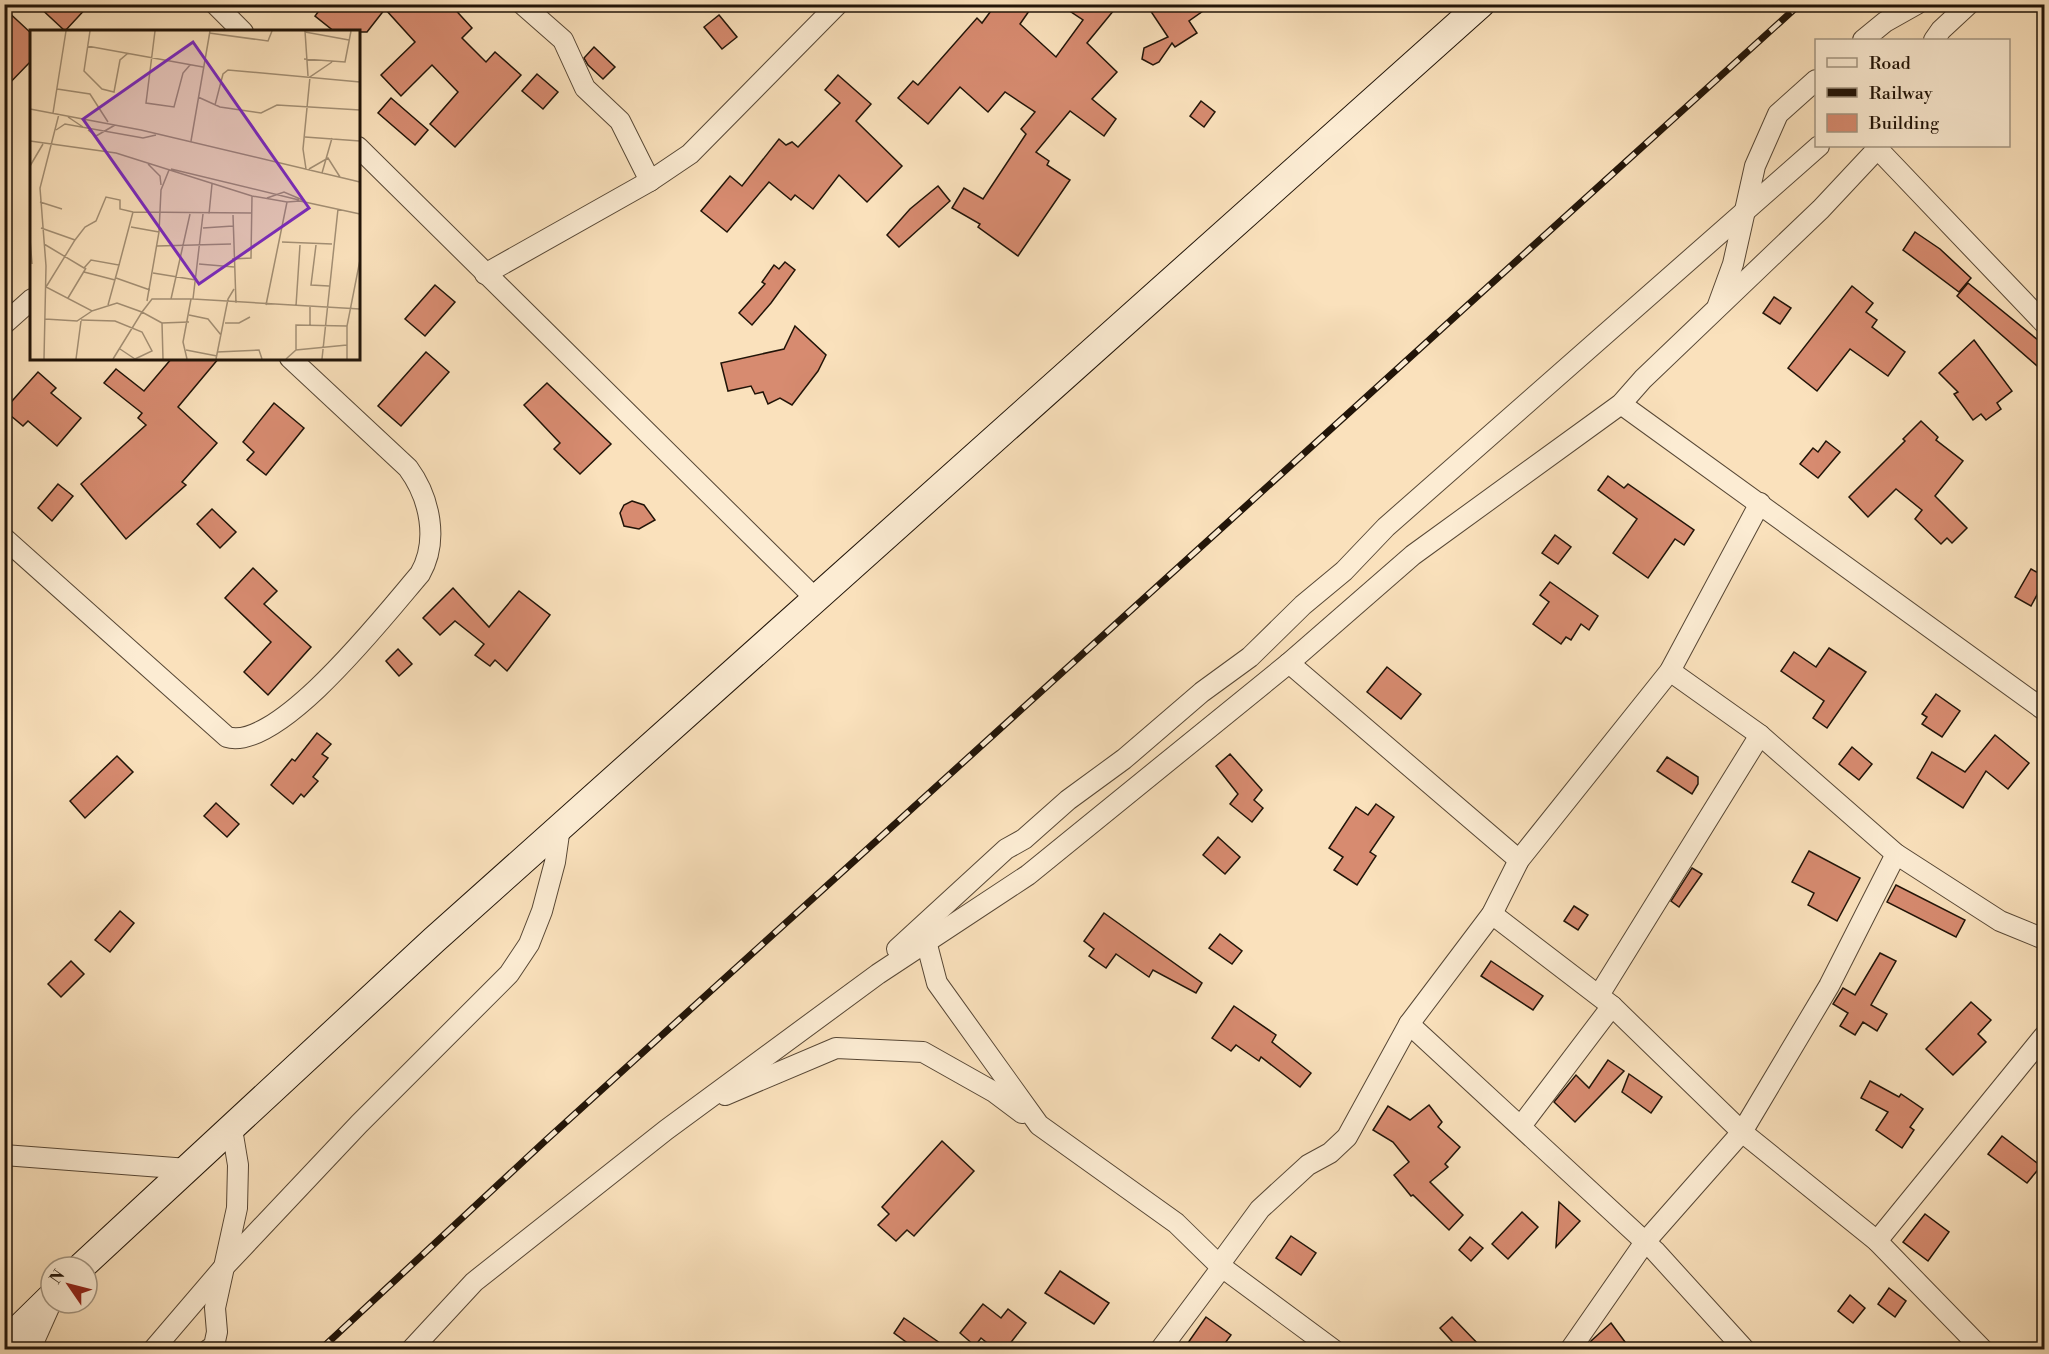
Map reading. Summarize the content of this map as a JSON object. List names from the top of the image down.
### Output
{
  "legend": ["Road", "Railway", "Building"],
  "north": "top left"
}
